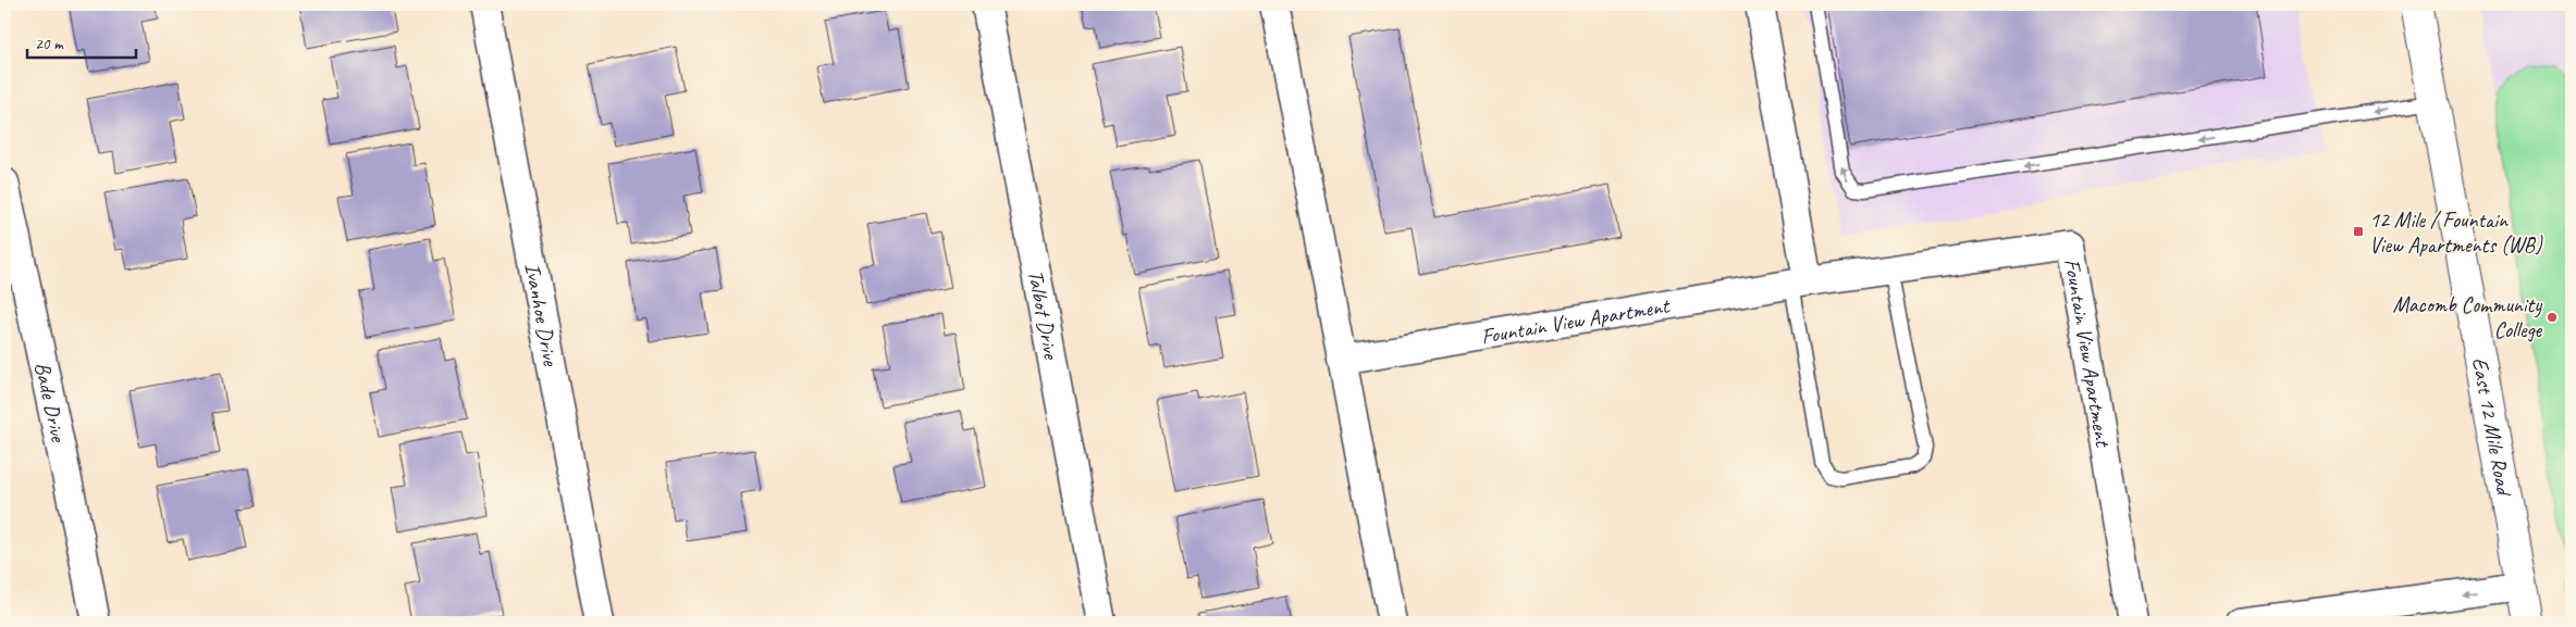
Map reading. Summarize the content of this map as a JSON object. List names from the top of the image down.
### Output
{
  "streets": {
    "main road": ["East 12 Mile Road"],
    "street": [
      "Ivanhoe Drive",
      "Talbot Drive",
      "Fountain View Apartment",
      "Bade Drive"
    ]
  },
  "places": {
    "transit": ["12 Mile / Fountain View Apartments (WB)"],
    "other": ["Macomb Community College"]
  },
  "scale_bar": "20 m"
}
